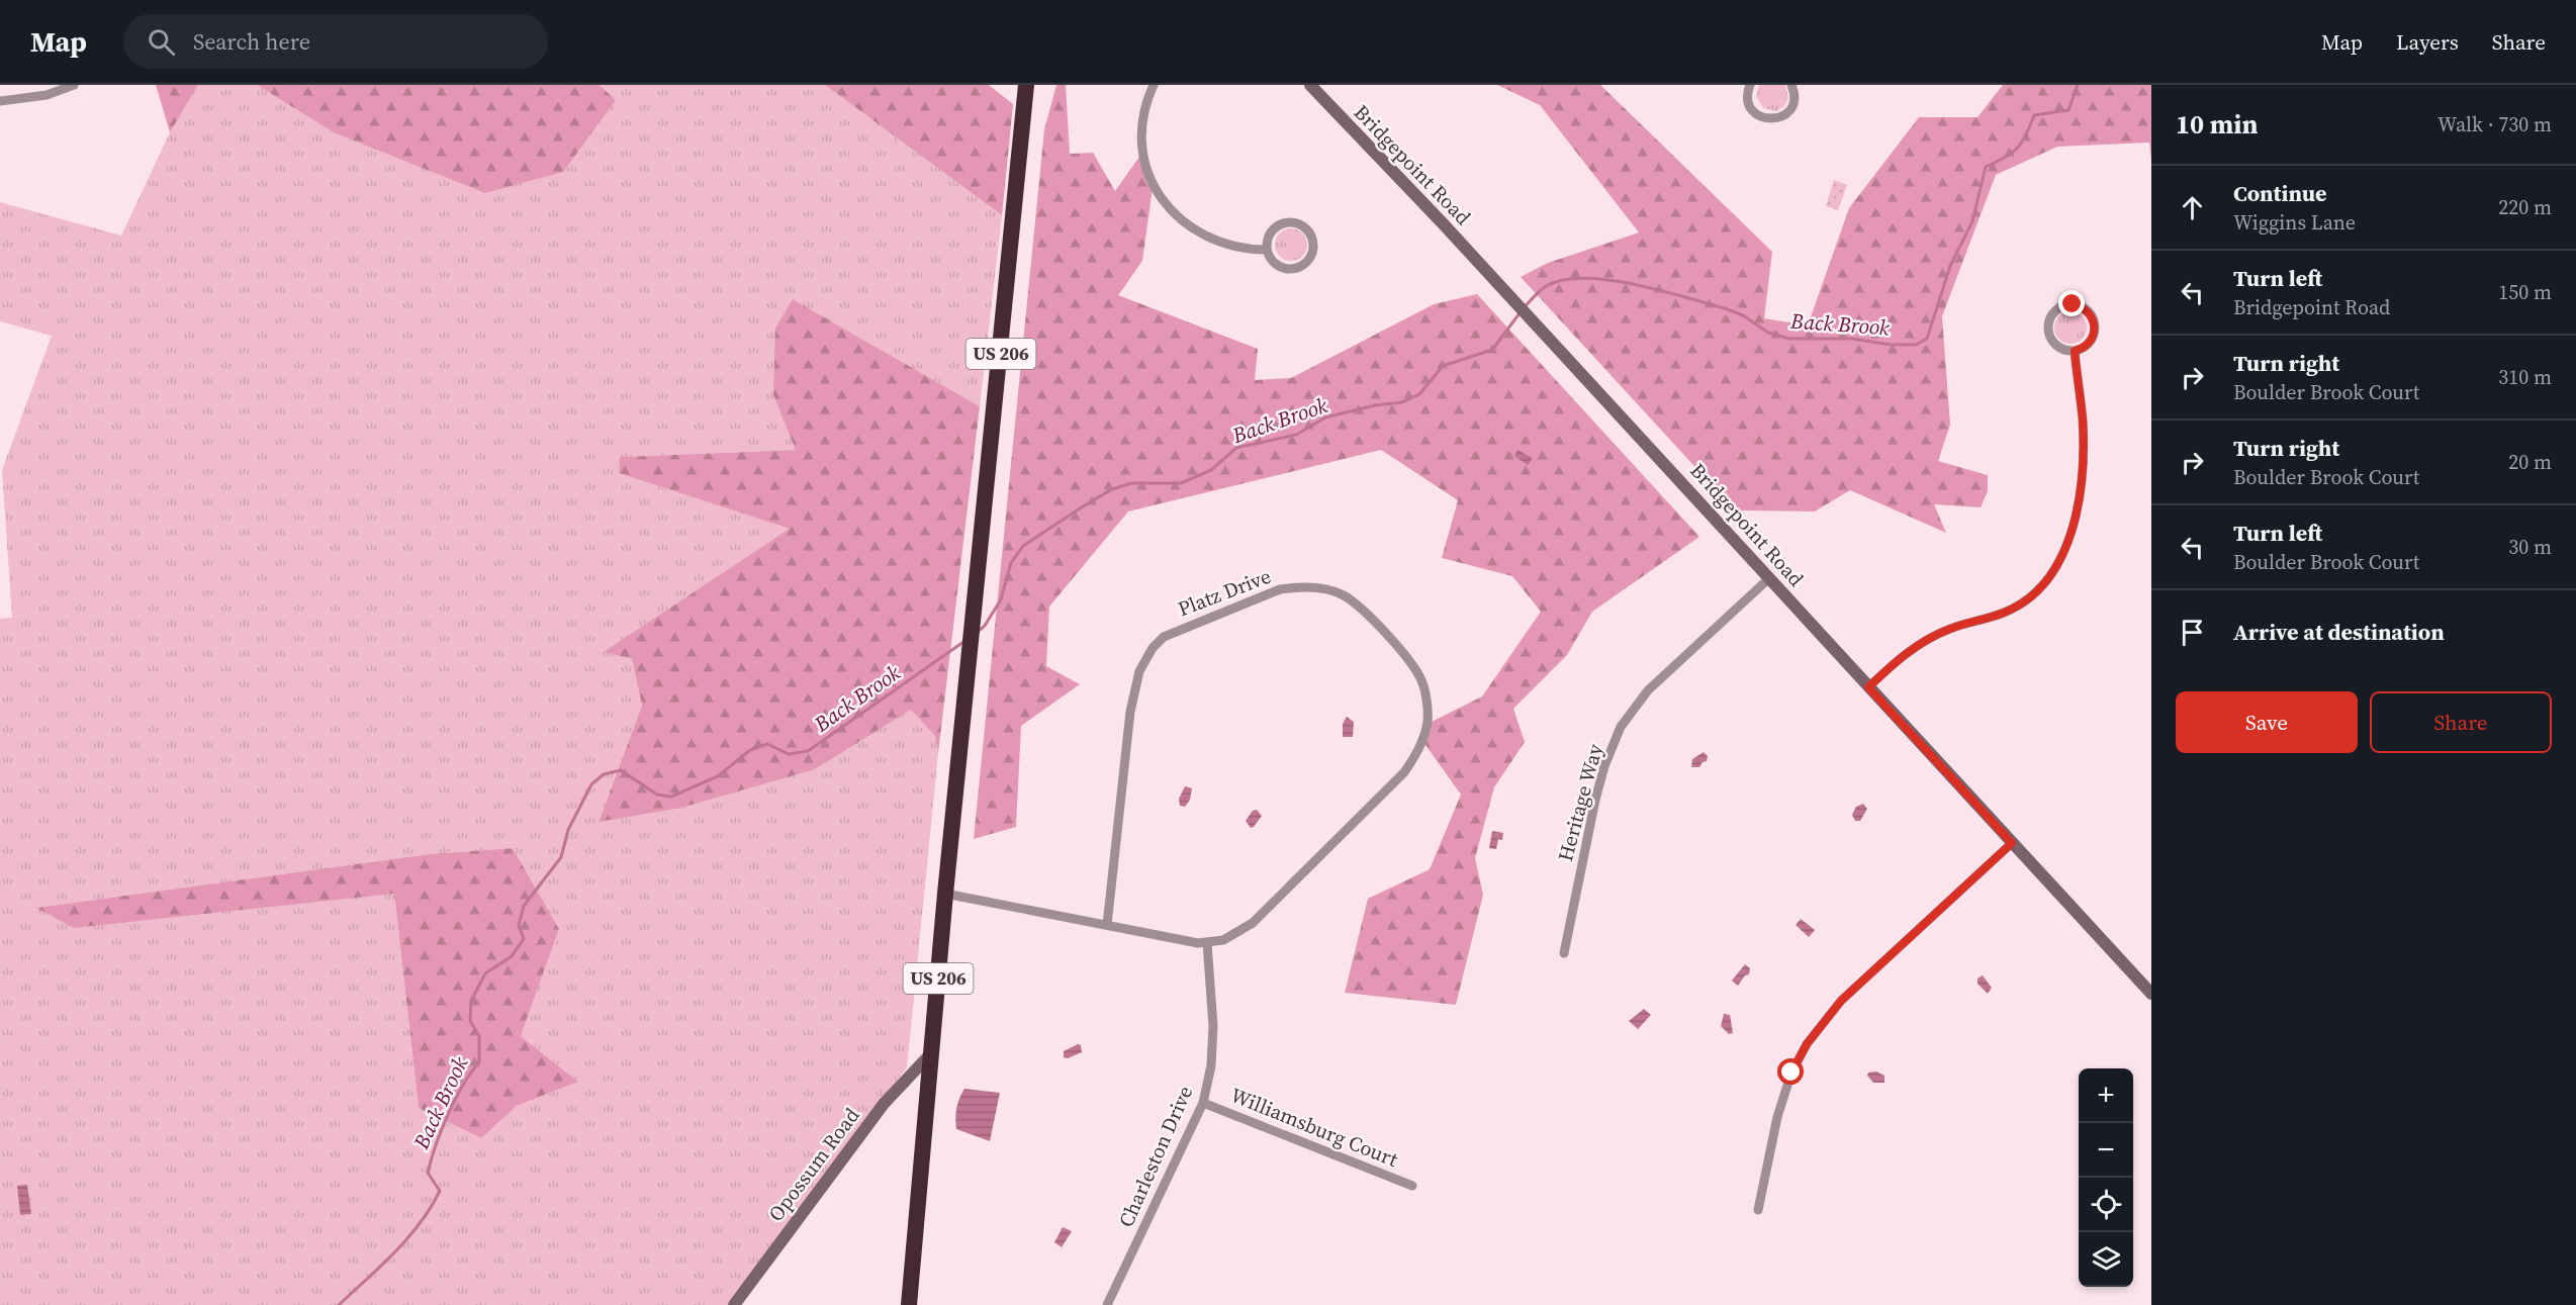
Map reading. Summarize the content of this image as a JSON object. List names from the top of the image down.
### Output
{
  "streets": {
    "highway": ["US 206"],
    "street": [
      "Bridgepoint Road",
      "Platz Drive",
      "Heritage Way",
      "Williamsburg Court",
      "Charleston Drive",
      "Opossum Road"
    ]
  },
  "crossings": [
    ["Bridgepoint Road", "Heritage Way"],
    ["US 206", "Platz Drive"],
    ["US 206", "Opossum Road"],
    ["Platz Drive", "Charleston Drive"],
    ["Williamsburg Court", "Charleston Drive"]
  ],
  "water": ["Back Brook"],
  "page": {
    "header": "Map",
    "search": "Search here",
    "nav": ["Map", "Layers", "Share"],
    "heading": ["10 min", "Walk · 730 m"],
    "list": [
      ["Continue", "Wiggins Lane", "220 m"],
      ["Turn left", "Bridgepoint Road", "150 m"],
      ["Turn right", "Boulder Brook Court", "310 m"],
      ["Turn right", "Boulder Brook Court", "20 m"],
      ["Turn left", "Boulder Brook Court", "30 m"],
      "Arrive at destination"
    ],
    "buttons": ["Save", "Share"],
    "map_buttons": ["+", "−"]
  }
}
